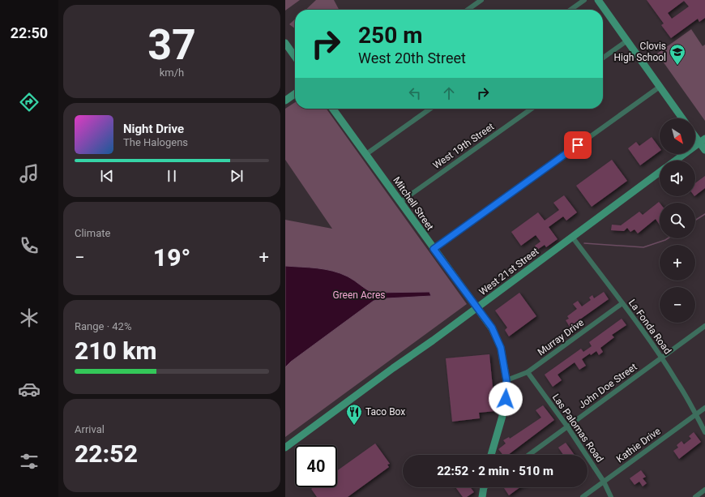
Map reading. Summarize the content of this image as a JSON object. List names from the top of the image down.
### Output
{
  "streets": {
    "street": [
      "West 19th Street",
      "Mitchell Street",
      "West 21st Street",
      "La Fonda Road",
      "Murray Drive",
      "John Doe Street",
      "Las Palomas Road",
      "Kathie Drive"
    ]
  },
  "crossings": [
    ["West 19th Street", "Mitchell Street"],
    ["Mitchell Street", "West 21st Street"],
    ["Mitchell Street", "Murray Drive"],
    ["West 21st Street", "La Fonda Road"],
    ["La Fonda Road", "Murray Drive"],
    ["La Fonda Road", "John Doe Street"],
    ["La Fonda Road", "Kathie Drive"],
    ["Murray Drive", "Las Palomas Road"],
    ["John Doe Street", "Las Palomas Road"],
    ["Las Palomas Road", "Kathie Drive"]
  ],
  "parks": ["Green Acres"],
  "places": {
    "school or university": ["Clovis High School"],
    "restaurant": ["Taco Box"]
  },
  "north": "bottom right",
  "page": {
    "tabs": "22:50",
    "tile": [
      ["37", "km/h"],
      "Climate",
      ["Range · 42%", "210 km"],
      ["Arrival", "22:52"]
    ],
    "turn": ["250 m", "West 20th Street"],
    "song": ["Night Drive", "The Halogens"],
    "map_buttons": ["+", "−"],
    "heat": ["−", "19°", "+"],
    "limit": "40",
    "trip": "22:52 · 2 min · 510 m"
  }
}
